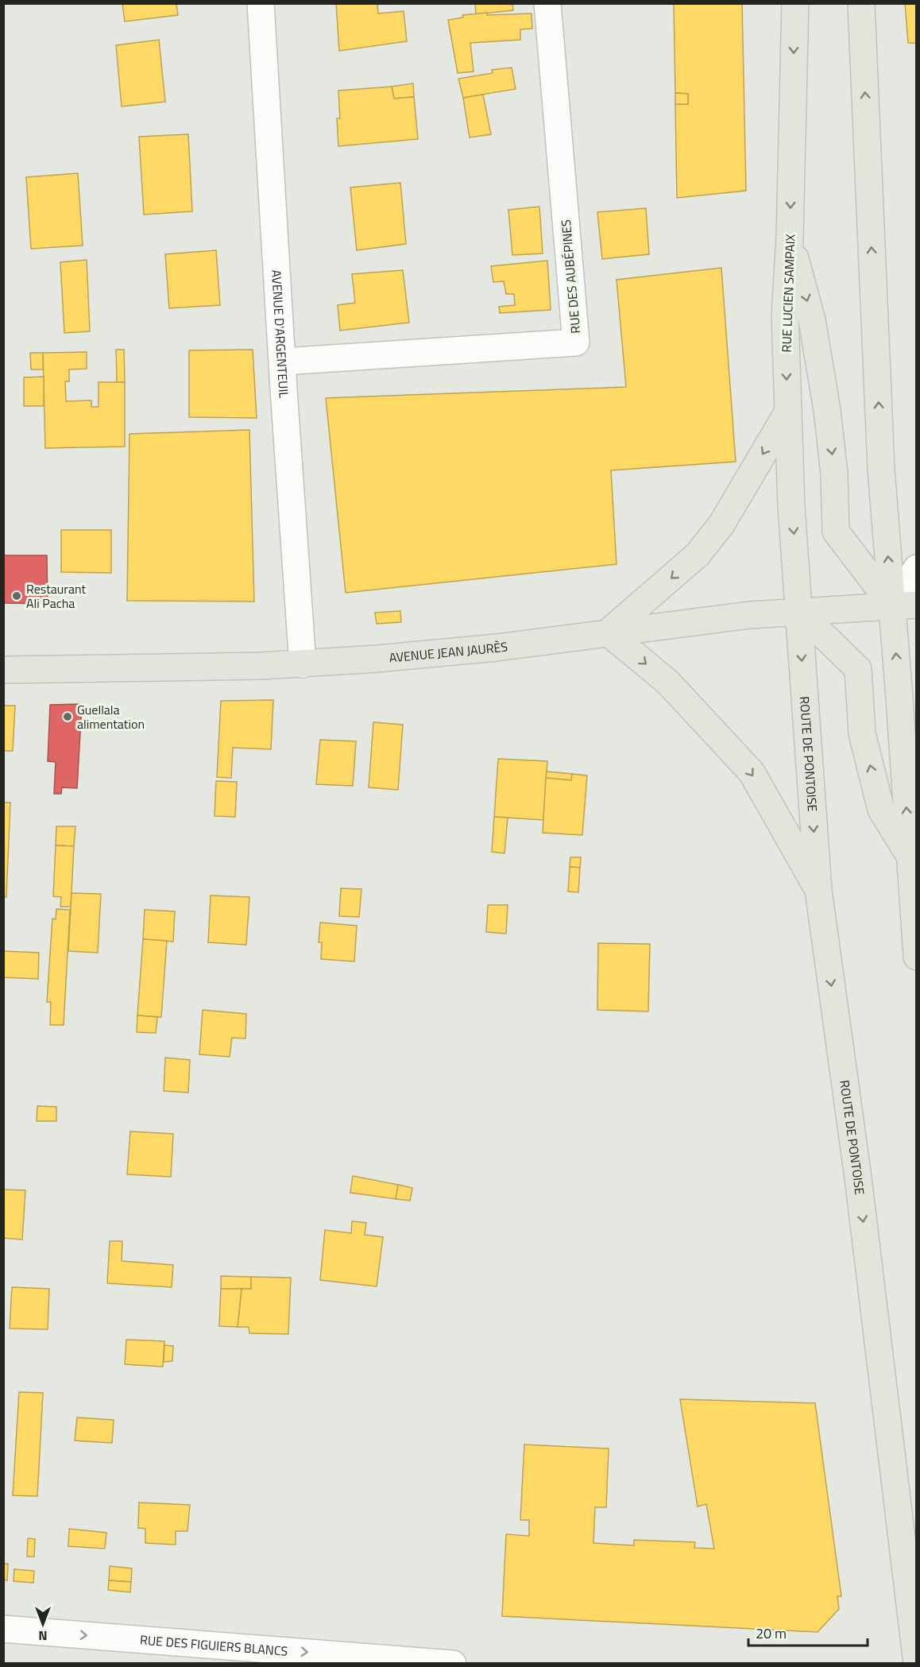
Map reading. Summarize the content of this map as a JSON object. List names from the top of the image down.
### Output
{
  "streets": {
    "main road": ["RUE LUCIEN SAMPAIX", "AVENUE JEAN JAURÈS", "ROUTE DE PONTOISE"],
    "street": ["RUE DES AUBÉPINES", "AVENUE D'ARGENTEUIL", "RUE DES FIGUIERS BLANCS"]
  },
  "crossings": [
    ["RUE DES AUBÉPINES", "AVENUE D'ARGENTEUIL"],
    ["RUE LUCIEN SAMPAIX", "AVENUE JEAN JAURÈS"],
    ["RUE LUCIEN SAMPAIX", "ROUTE DE PONTOISE"],
    ["AVENUE D'ARGENTEUIL", "AVENUE JEAN JAURÈS"],
    ["AVENUE JEAN JAURÈS", "ROUTE DE PONTOISE"]
  ],
  "one_way": ["RUE DES FIGUIERS BLANCS"],
  "places": ["Restaurant Ali Pacha", "Guellala alimentation"],
  "scale_bar": "20 m",
  "north": "bottom"
}
